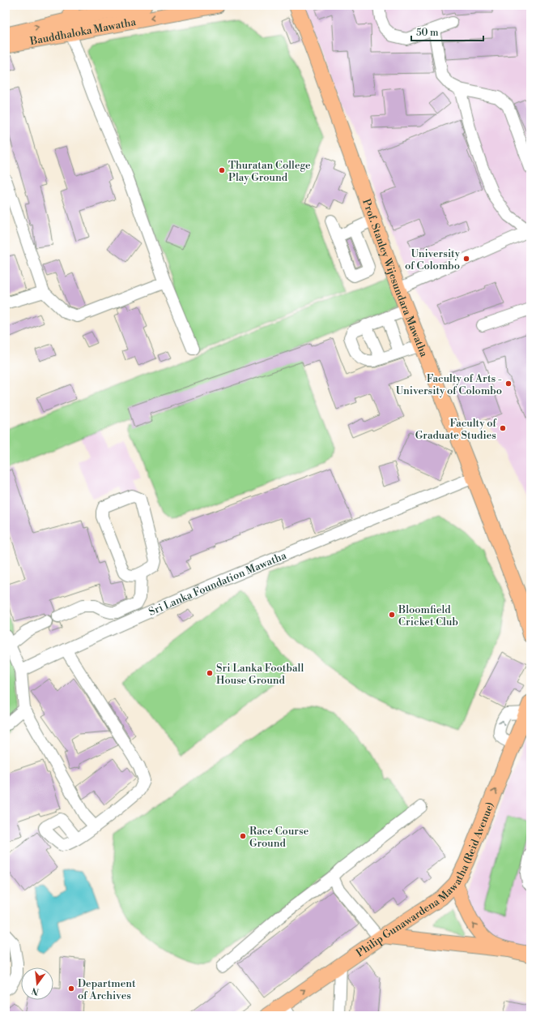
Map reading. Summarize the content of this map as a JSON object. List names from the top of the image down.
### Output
{
  "streets": {
    "main road": ["Bauddhaloka Mawatha", "Prof. Stanley Wijesundara Mawatha", "Philip Gunawardena Mawatha (Reid Avenue)"],
    "street": ["Sri Lanka Foundation Mawatha"]
  },
  "crossings": [
    ["Prof. Stanley Wijesundara Mawatha", "Sri Lanka Foundation Mawatha"]
  ],
  "one_way": ["Philip Gunawardena Mawatha (Reid Avenue)"],
  "places": [
    "Thuratan College Play Ground",
    "University of Colombo",
    "Faculty of Arts - University of Colombo",
    "Faculty of Graduate Studies",
    "Bloomfield Cricket Club",
    "Sri Lanka Football House Ground",
    "Race Course Ground",
    "Department of Archives"
  ],
  "scale_bar": "50 m",
  "north": "bottom"
}
